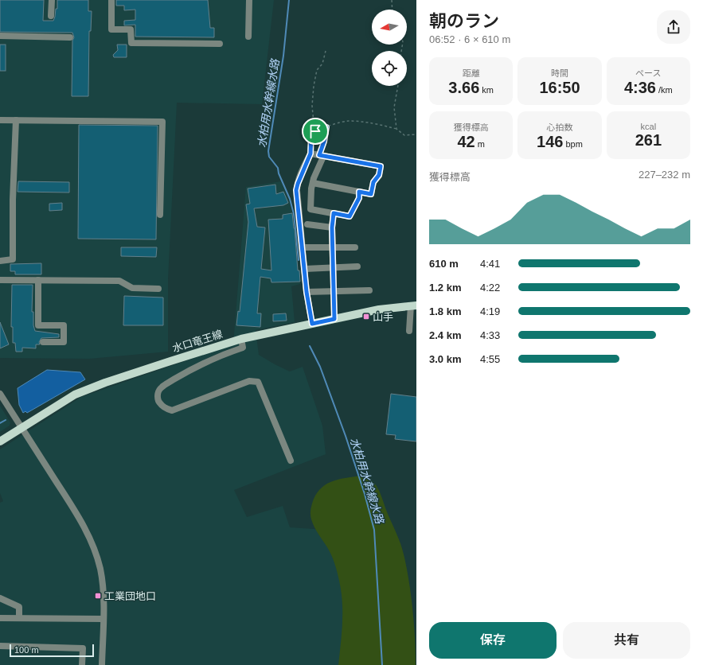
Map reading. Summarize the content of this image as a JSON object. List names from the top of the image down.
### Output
{
  "streets": {
    "main road": ["水口竜王線"]
  },
  "water": ["水柏用水幹線水路"],
  "places": {
    "transit": ["山手", "工業団地口"]
  },
  "scale_bar": "100 m",
  "north": "left",
  "page": {
    "heading": ["朝のラン", "06:52 · 6 × 610 m"],
    "stats": [
      ["距離", "3.66 km"],
      ["時間", "16:50"],
      ["ペース", "4:36 /km"],
      ["獲得標高", "42 m"],
      ["心拍数", "146 bpm"],
      ["kcal", "261"]
    ],
    "chart": ["獲得標高", "227–232 m"],
    "list": [
      {
        "name": "610 m",
        "note": "4:41"
      },
      {
        "name": "1.2 km",
        "note": "4:22"
      },
      {
        "name": "1.8 km",
        "note": "4:19"
      },
      {
        "name": "2.4 km",
        "note": "4:33"
      },
      {
        "name": "3.0 km",
        "note": "4:55"
      }
    ],
    "buttons": ["保存", "共有"],
    "scale": "100 m"
  }
}
